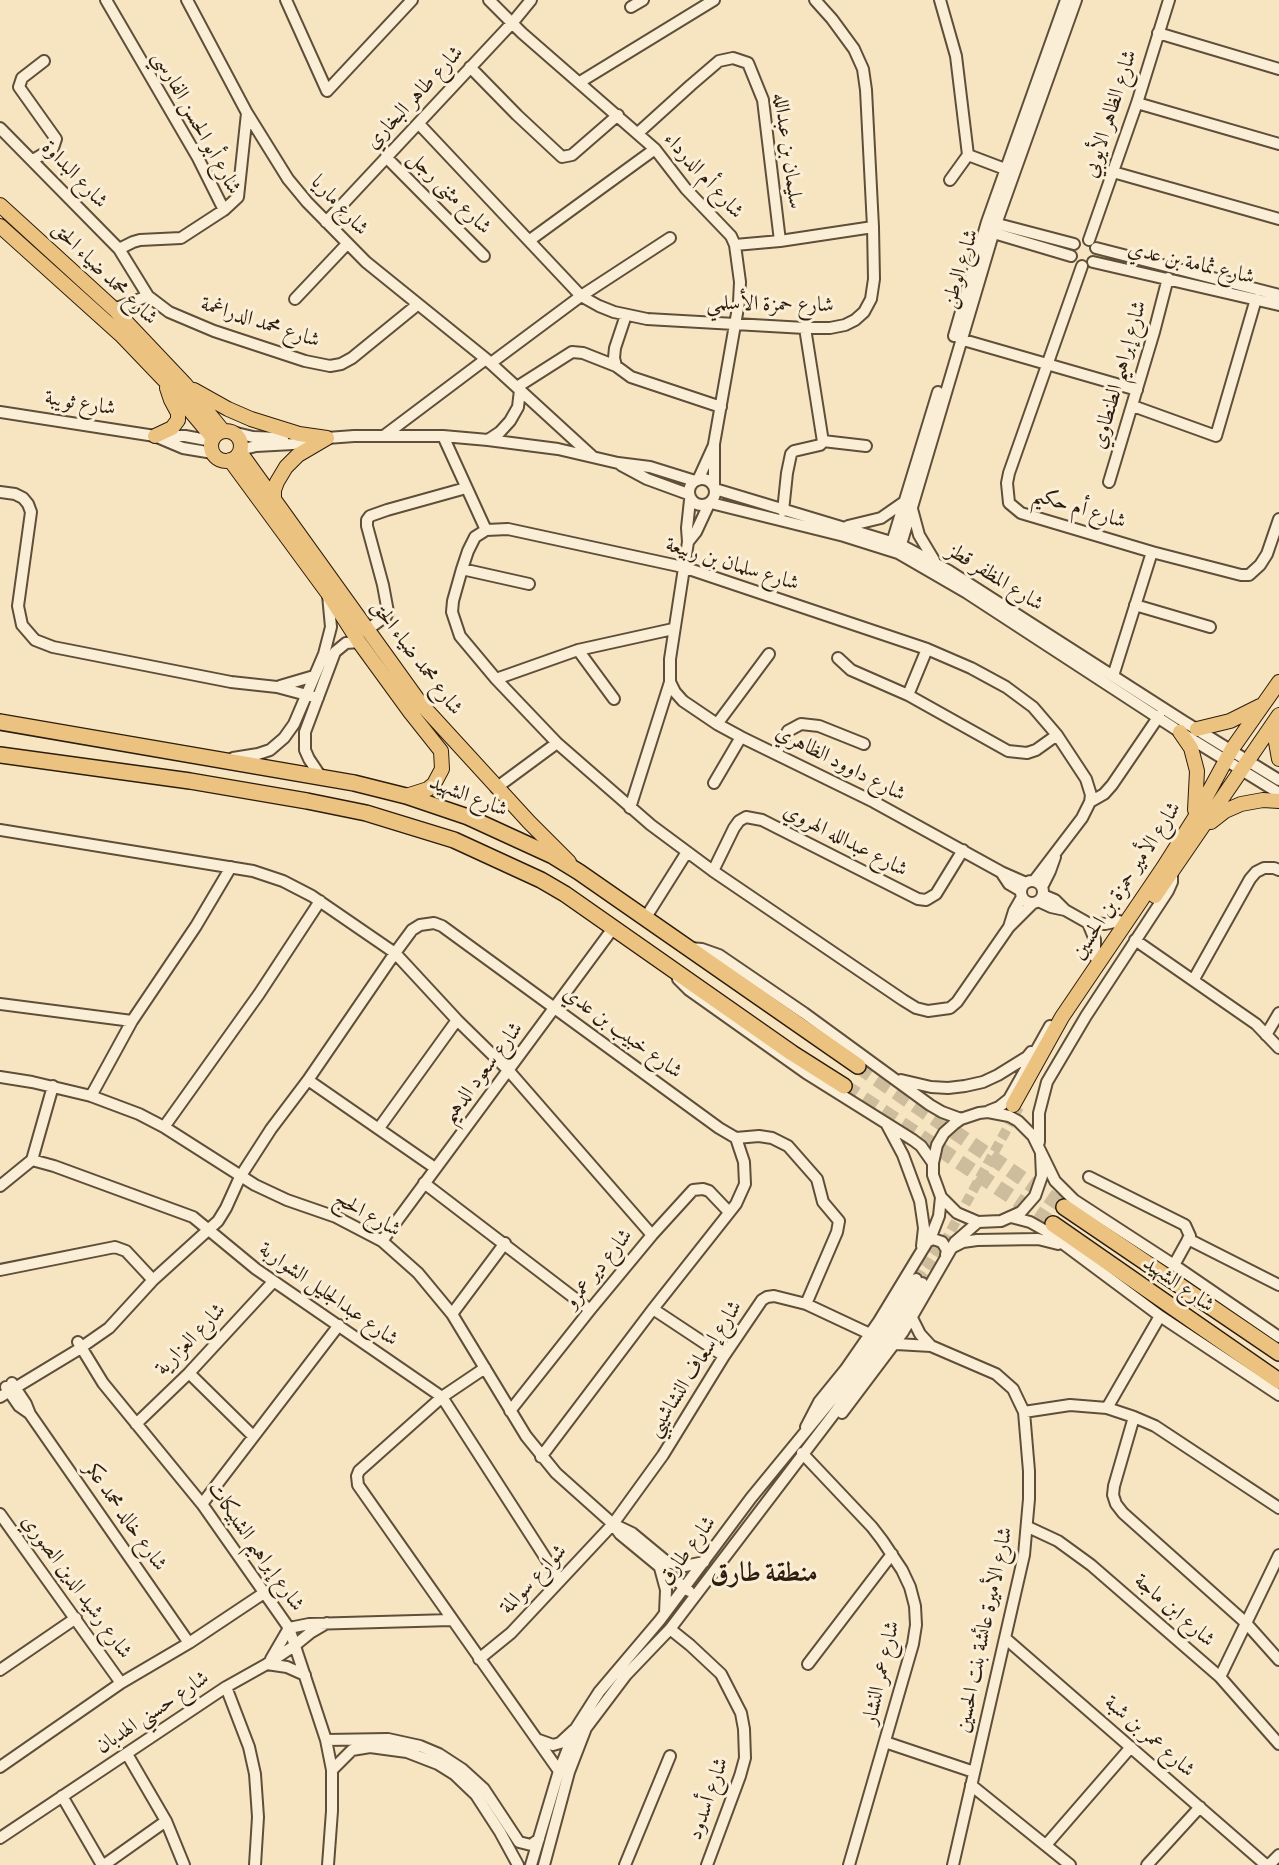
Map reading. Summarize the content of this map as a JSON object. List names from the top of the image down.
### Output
{
  "streets": {
    "highway": ["شارع الشهيد"],
    "main road": ["شارع محمد ضياء الحق", "شارع الأمير حمزة بن الحسين"],
    "street": [
      "شارع طاهر البخاري",
      "شارع الظاهر الأيوبي",
      "شارع أبو الحسن الفارسي",
      "سليمان بن عبدالله",
      "شارع البداوة",
      "شارع أم الدرداء",
      "شارع مثنى رجل",
      "شارع ماريا",
      "شارع ثمامة بن عدي",
      "شارع الوطن",
      "شارع حمزة الأسلمي",
      "شارع محمد الدراغمة",
      "شارع إبراهيم الطنطاوي",
      "شارع ثويبة",
      "شارع أم حكيم",
      "شارع سلمان بن ربيعة",
      "شارع المظفر قطز",
      "شارع داوود الظاهري",
      "شارع عبدالله الهروي",
      "شارع خبيب بن عدي",
      "شارع سعود الدهيم",
      "شارع الحج",
      "شارع دير عمرو",
      "شارع عبدالجليل الشواربة",
      "شارع العزارية",
      "شارع إسعاف النشاشيبي",
      "شارع خالد محمد عكر",
      "شارع إبراهيم الشبيكات",
      "شارع طارق",
      "شوارع سوالمة",
      "شارع رشيد الدين الصوري",
      "شارع ابن ماجة",
      "شارع الأميرة عائشة بنت الحسين",
      "شارع عمر النشار",
      "شارع حسني الهدبان",
      "شارع عمر بن شبة",
      "شارع أسدود"
    ]
  },
  "crossings": [
    ["شارع طاهر البخاري", "شارع أم الدرداء"],
    ["شارع طاهر البخاري", "شارع مثنى رجل"],
    ["شارع طاهر البخاري", "شارع ماريا"],
    ["شارع طاهر البخاري", "شارع حمزة الأسلمي"],
    ["شارع الظاهر الأيوبي", "شارع ثمامة بن عدي"],
    ["شارع الظاهر الأيوبي", "شارع أم حكيم"],
    ["شارع أبو الحسن الفارسي", "شارع البداوة"],
    ["سليمان بن عبدالله", "شارع أم الدرداء"],
    ["سليمان بن عبدالله", "شارع حمزة الأسلمي"],
    ["شارع أم الدرداء", "شارع حمزة الأسلمي"],
    ["شارع أم الدرداء", "شارع المظفر قطز"],
    ["شارع ماريا", "شارع محمد الدراغمة"],
    ["شارع ثمامة بن عدي", "شارع إبراهيم الطنطاوي"],
    ["شارع ثمامة بن عدي", "شارع أم حكيم"],
    ["شارع الوطن", "شارع المظفر قطز"],
    ["شارع محمد ضياء الحق", "شارع ثويبة"],
    ["شارع محمد ضياء الحق", "شارع الشهيد"],
    ["شارع المظفر قطز", "شارع الأمير حمزة بن الحسين"],
    ["شارع داوود الظاهري", "شارع عبدالله الهروي"],
    ["شارع خبيب بن عدي", "شارع سعود الدهيم"],
    ["شارع خبيب بن عدي", "شارع الحج"],
    ["شارع خبيب بن عدي", "شارع عبدالجليل الشواربة"],
    ["شارع خبيب بن عدي", "شارع خالد محمد عكر"],
    ["شارع خبيب بن عدي", "شارع إبراهيم الشبيكات"],
    ["شارع سعود الدهيم", "شارع الحج"],
    ["شارع الحج", "شارع دير عمرو"],
    ["شارع الحج", "شارع إسعاف النشاشيبي"],
    ["شارع الحج", "شارع طارق"],
    ["شارع الحج", "شوارع سوالمة"],
    ["شارع عبدالجليل الشواربة", "شارع العزارية"],
    ["شارع عبدالجليل الشواربة", "شوارع سوالمة"],
    ["شارع العزارية", "شارع إبراهيم الشبيكات"],
    ["شارع إسعاف النشاشيبي", "شوارع سوالمة"],
    ["شارع إبراهيم الشبيكات", "شارع حسني الهدبان"],
    ["شارع طارق", "شارع عمر النشار"],
    ["شارع طارق", "شارع أسدود"],
    ["شارع ابن ماجة", "شارع الأميرة عائشة بنت الحسين"],
    ["شارع الأميرة عائشة بنت الحسين", "شارع عمر بن شبة"]
  ],
  "districts": ["منطقة طارق"]
}
